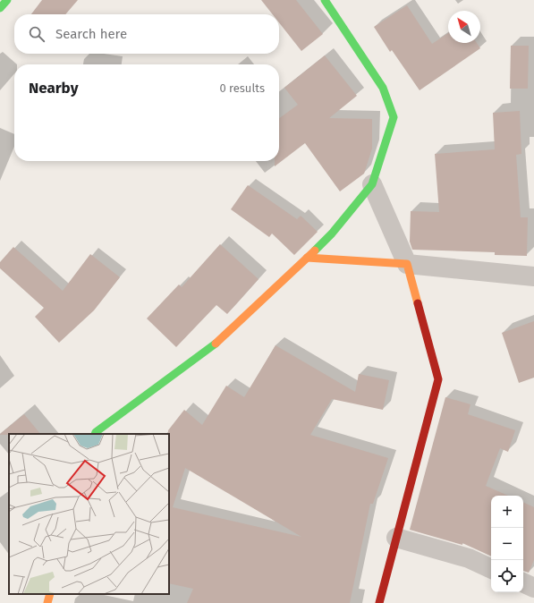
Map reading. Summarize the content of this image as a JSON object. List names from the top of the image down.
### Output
{
  "north": "top left",
  "page": {
    "search": "Search here",
    "heading": ["Nearby", "0 results"],
    "map_buttons": ["+", "−"]
  }
}
